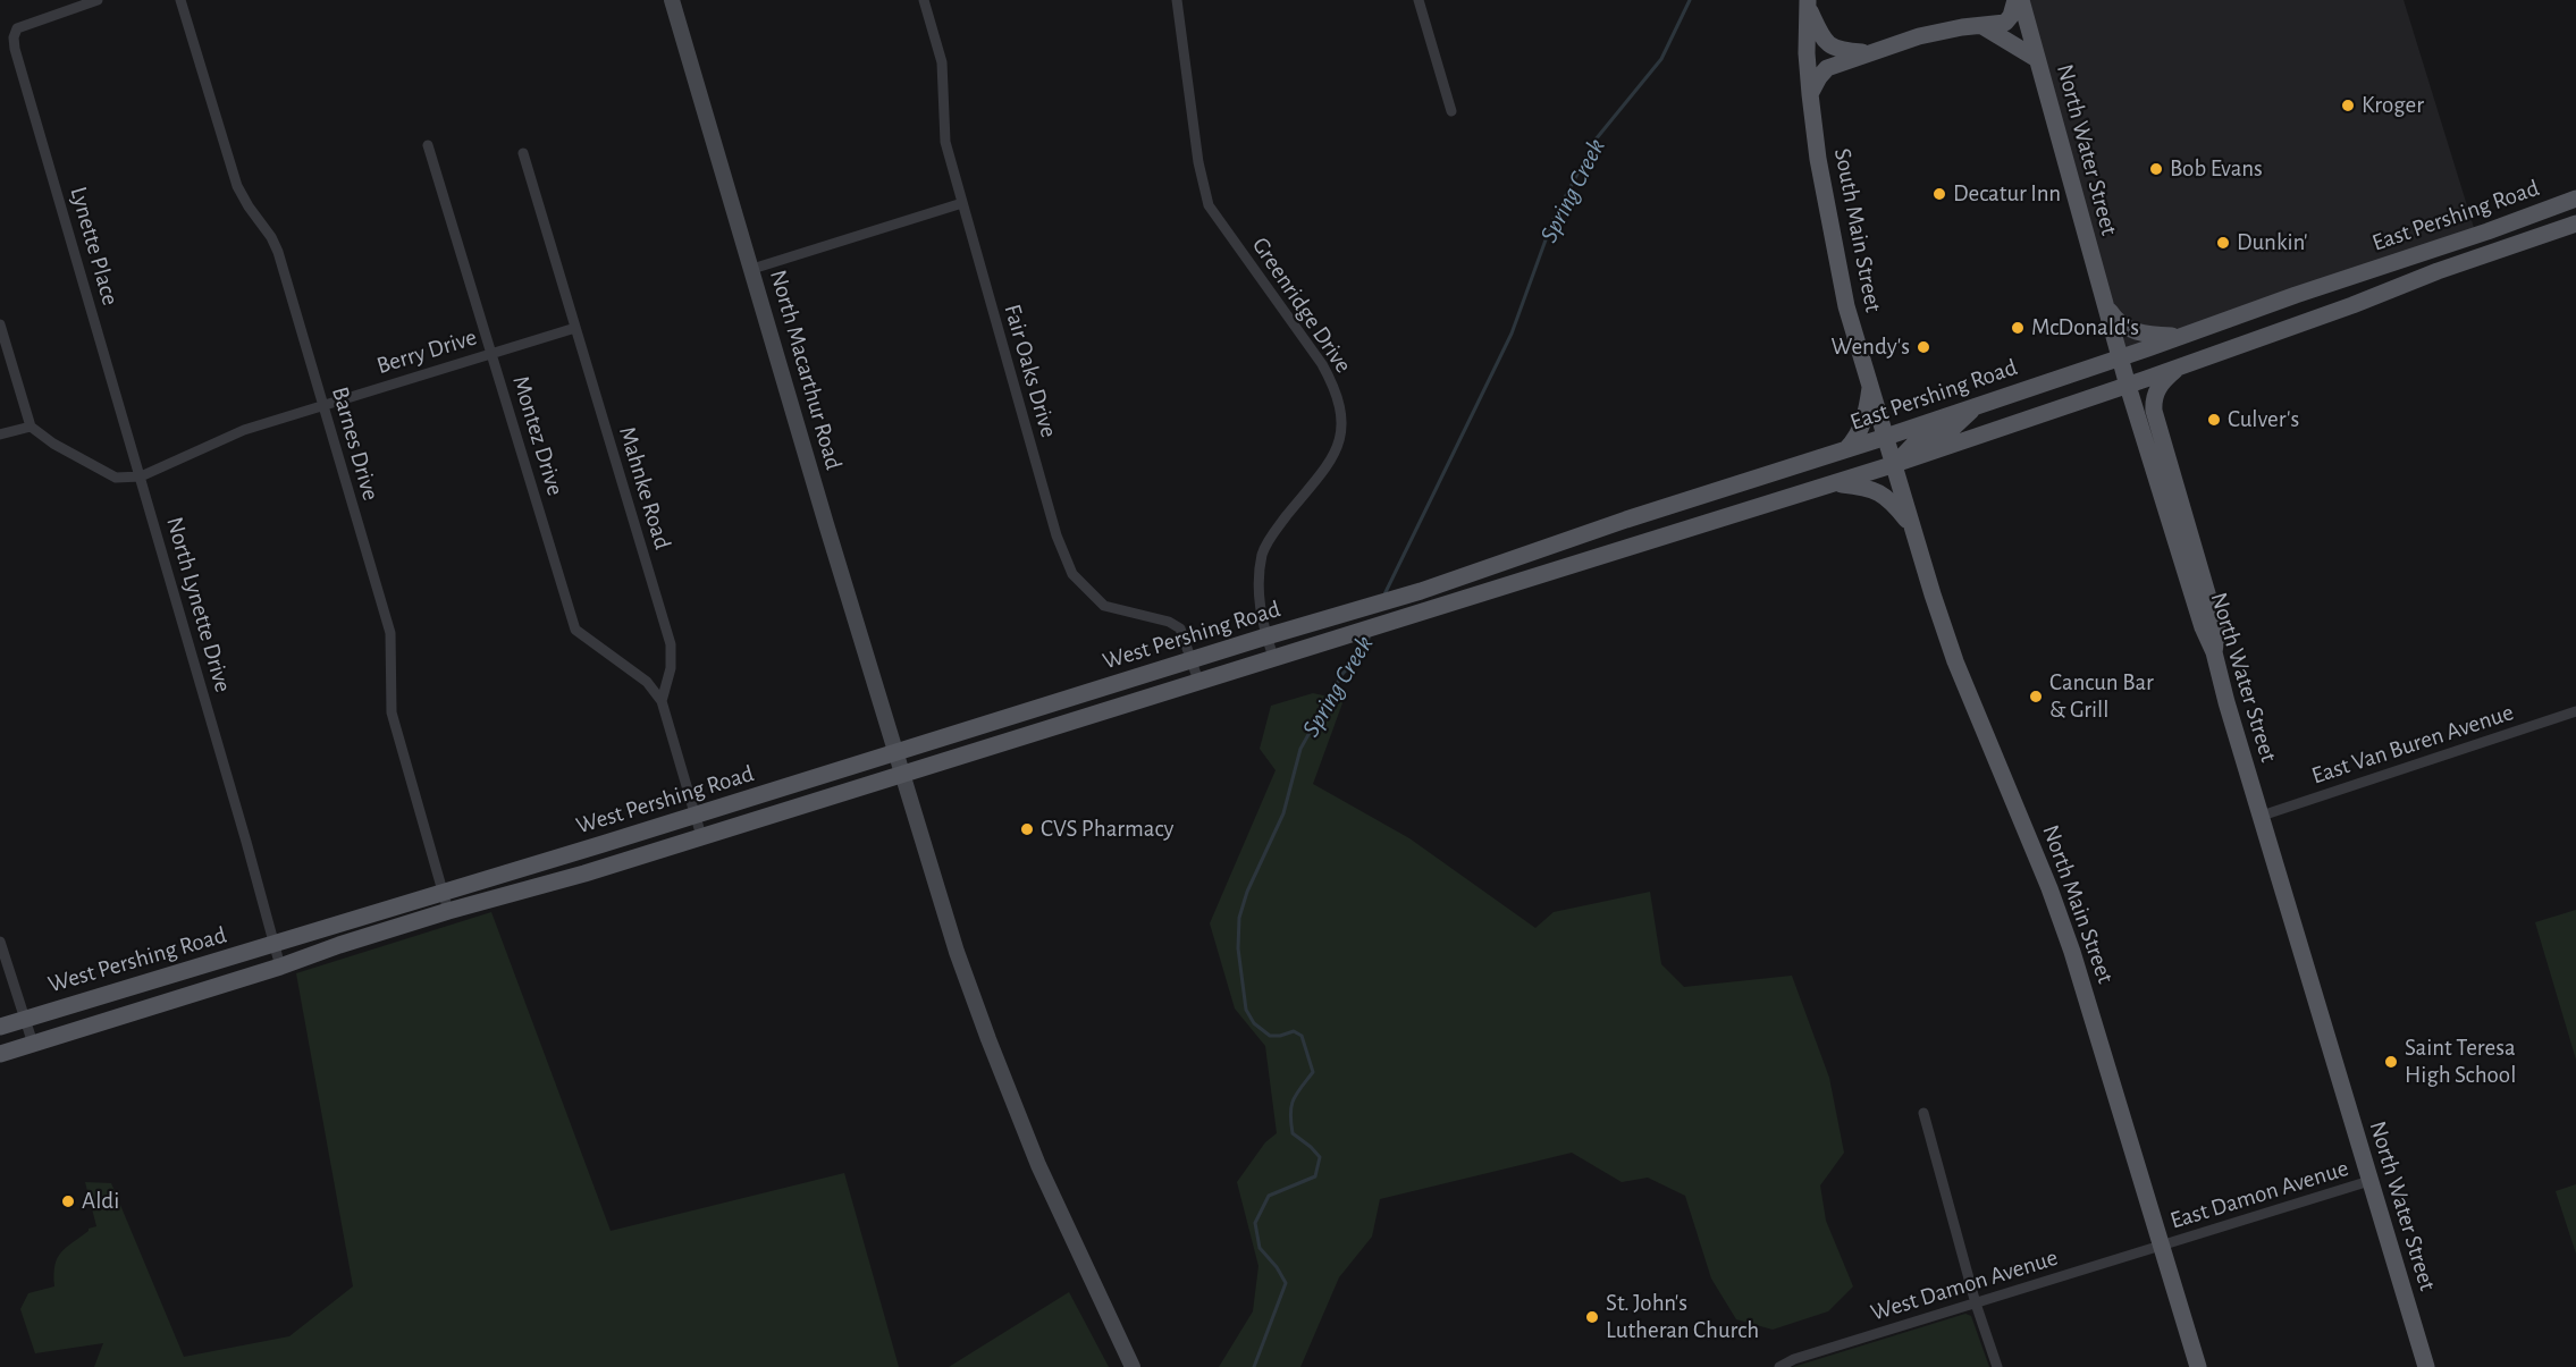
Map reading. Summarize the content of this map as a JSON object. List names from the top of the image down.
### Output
{
  "streets": {
    "main road": [
      "North Water Street",
      "East Pershing Road",
      "South Main Street",
      "West Pershing Road",
      "North Main Street"
    ],
    "street": [
      "Lynette Place",
      "Greenridge Drive",
      "Berry Drive",
      "North Macarthur Road",
      "Fair Oaks Drive",
      "Montez Drive",
      "Barnes Drive",
      "Mahnke Road",
      "North Lynette Drive",
      "East Van Buren Avenue",
      "East Damon Avenue",
      "West Damon Avenue"
    ]
  },
  "crossings": [
    ["North Water Street", "East Pershing Road"],
    ["North Water Street", "West Pershing Road"],
    ["North Water Street", "East Van Buren Avenue"],
    ["North Water Street", "East Damon Avenue"],
    ["East Pershing Road", "South Main Street"],
    ["East Pershing Road", "West Pershing Road"],
    ["South Main Street", "West Pershing Road"],
    ["South Main Street", "North Main Street"],
    ["Lynette Place", "Berry Drive"],
    ["Lynette Place", "North Lynette Drive"],
    ["Greenridge Drive", "West Pershing Road"],
    ["Berry Drive", "Montez Drive"],
    ["Berry Drive", "Barnes Drive"],
    ["Berry Drive", "Mahnke Road"],
    ["Berry Drive", "North Lynette Drive"],
    ["North Macarthur Road", "West Pershing Road"],
    ["Fair Oaks Drive", "West Pershing Road"],
    ["Montez Drive", "Mahnke Road"],
    ["Barnes Drive", "West Pershing Road"],
    ["North Lynette Drive", "West Pershing Road"],
    ["West Pershing Road", "North Main Street"],
    ["North Main Street", "East Damon Avenue"],
    ["North Main Street", "West Damon Avenue"],
    ["East Damon Avenue", "West Damon Avenue"]
  ],
  "water": ["Spring Creek"],
  "places": [
    "Kroger",
    "Bob Evans",
    "Decatur Inn",
    "Dunkin'",
    "McDonald's",
    "Wendy's",
    "Culver's",
    "Cancun Bar & Grill",
    "CVS Pharmacy",
    "Saint Teresa High School",
    "Aldi",
    "St. John's Lutheran Church"
  ]
}
